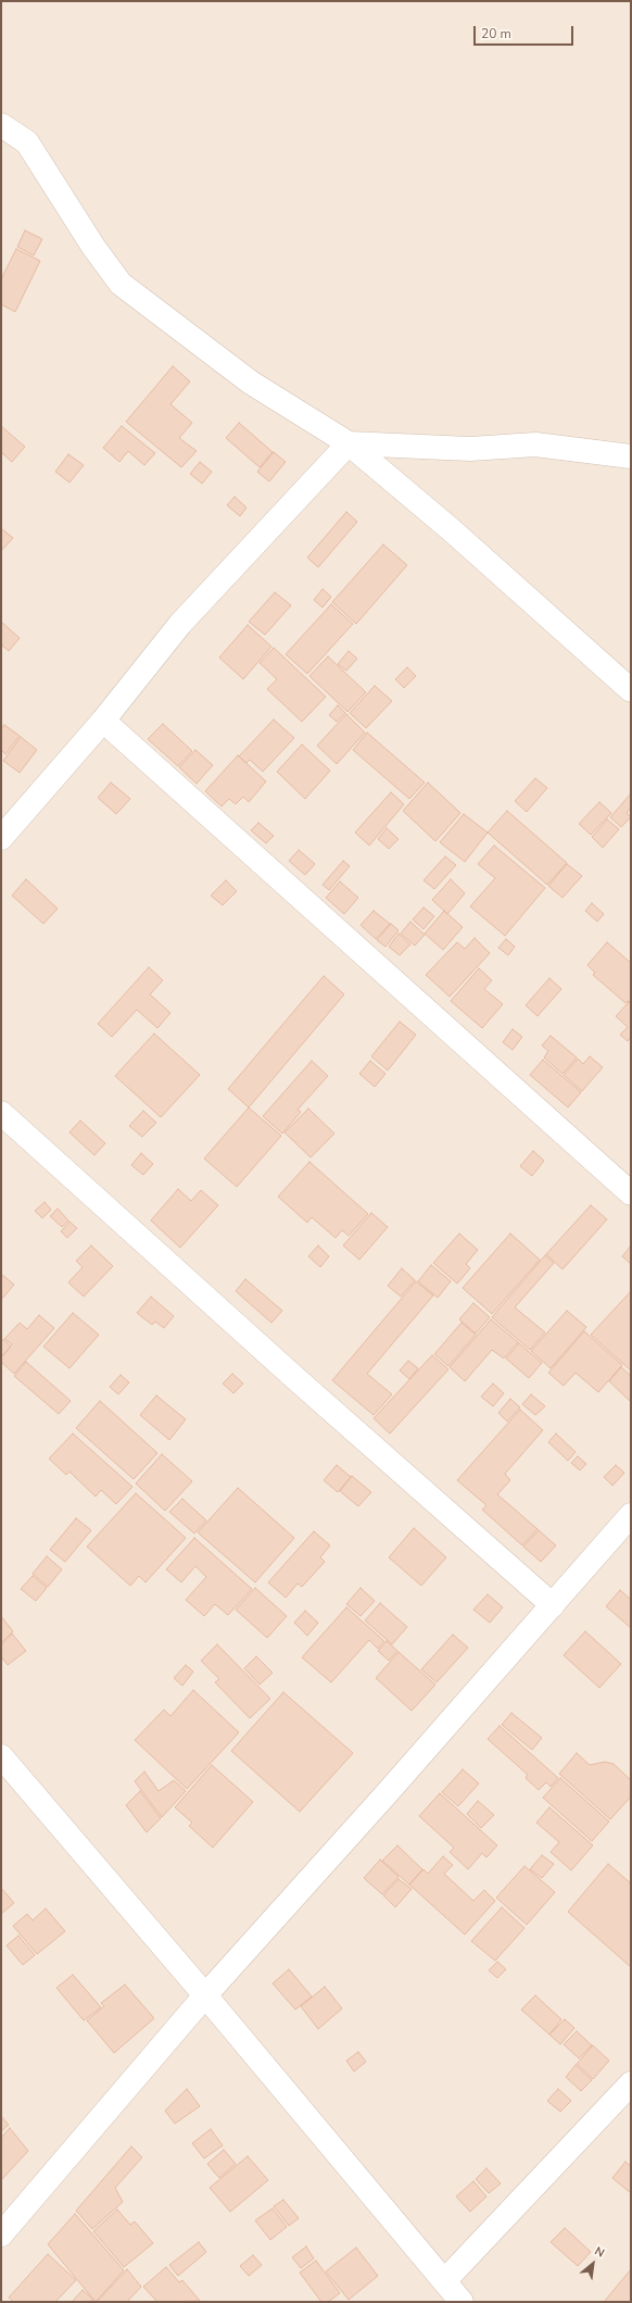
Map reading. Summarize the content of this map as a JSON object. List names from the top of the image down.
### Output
{
  "scale_bar": "20 m",
  "north": "top right"
}
